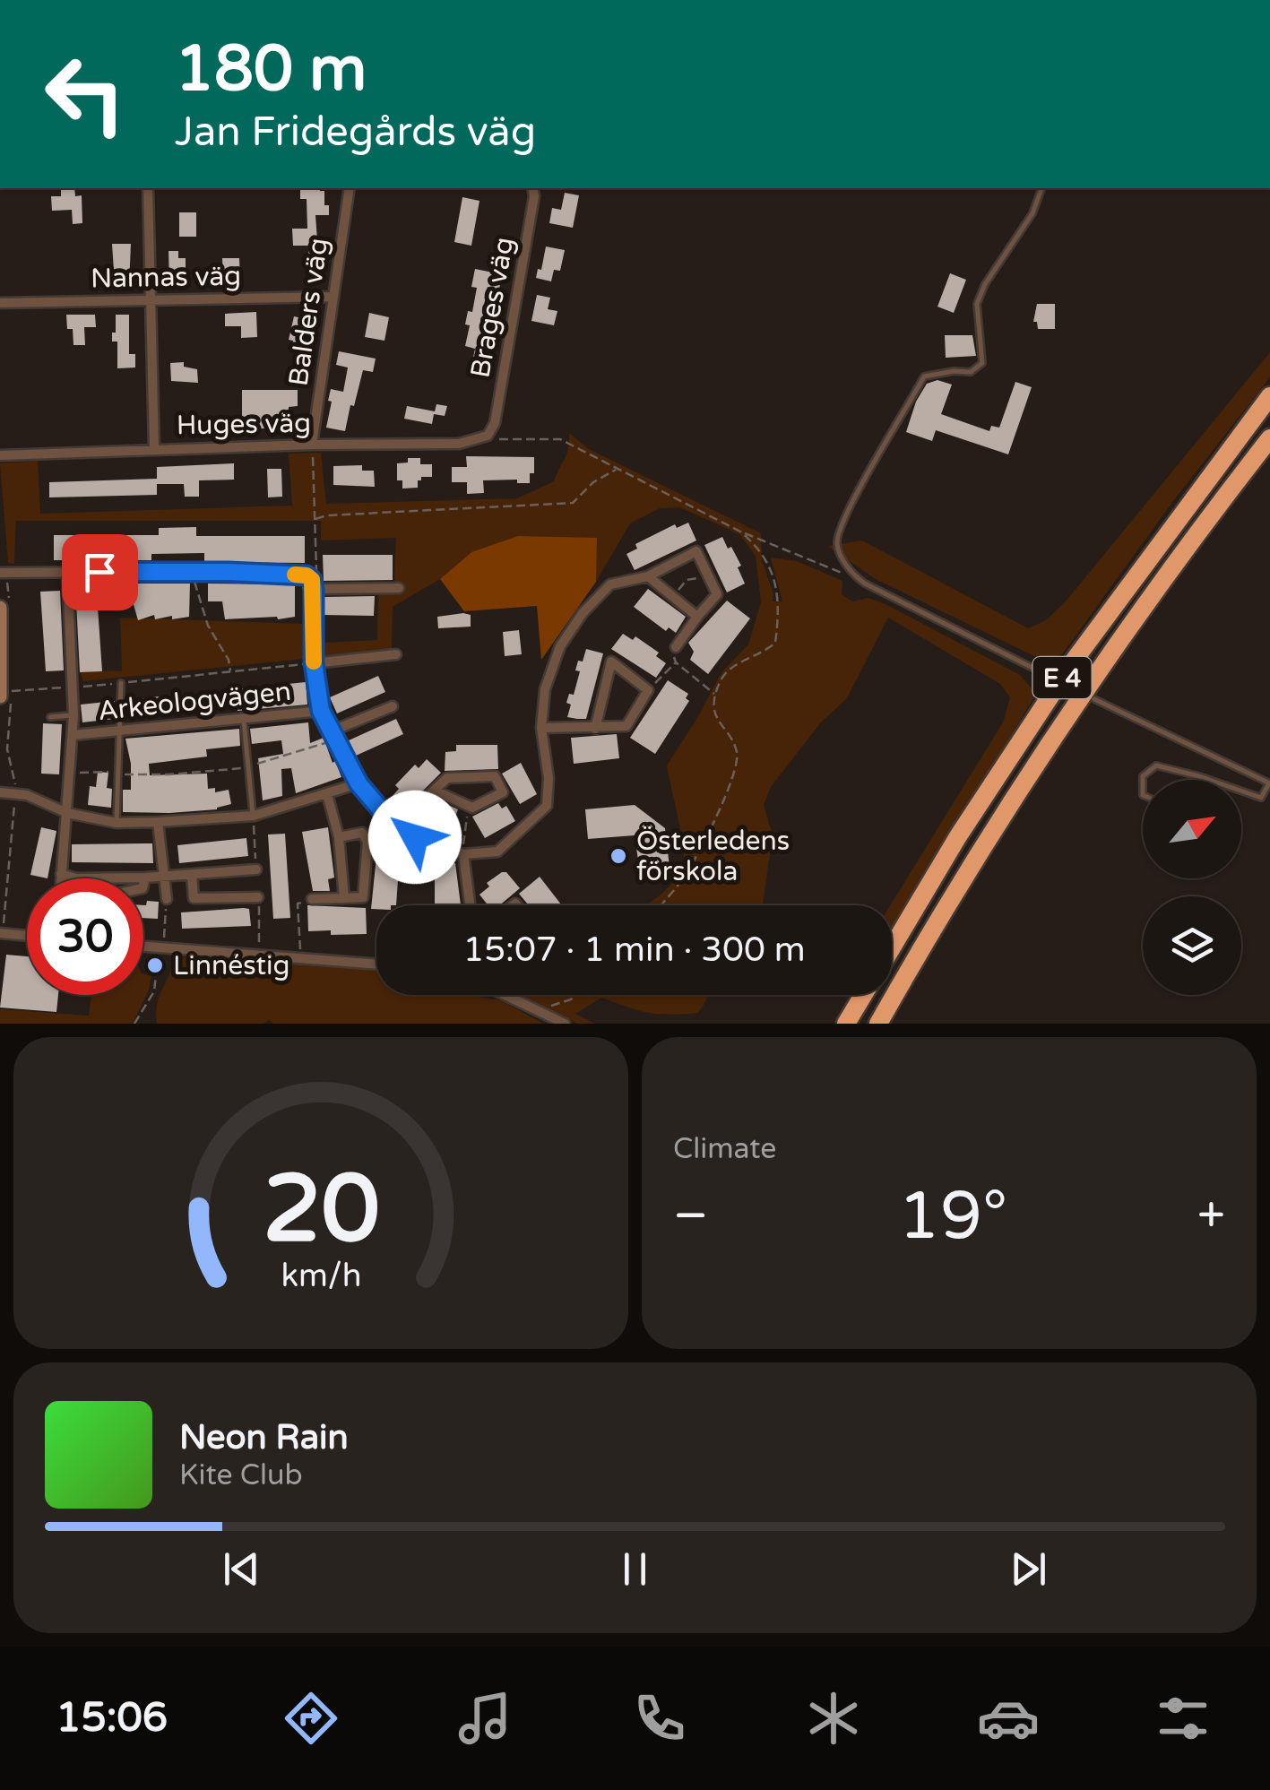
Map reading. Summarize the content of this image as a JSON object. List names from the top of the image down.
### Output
{
  "streets": {
    "highway": ["E 4"],
    "street": [
      "Nannas väg",
      "Brages väg",
      "Balders väg",
      "Huges väg",
      "Arkeologvägen"
    ]
  },
  "crossings": [
    ["Nannas väg", "Balders väg"],
    ["Brages väg", "Huges väg"],
    ["Balders väg", "Huges väg"]
  ],
  "places": ["Österledens förskola", "Linnéstig"],
  "north": "top right",
  "page": {
    "turn": ["180 m", "Jan Fridegårds väg"],
    "limit": "30",
    "trip": "15:07 · 1 min · 300 m",
    "tile": "Climate",
    "heat": ["−", "19°", "+"],
    "song": ["Neon Rain", "Kite Club"],
    "tabs": "15:06",
    "gauge": ["20", "km/h"]
  }
}
